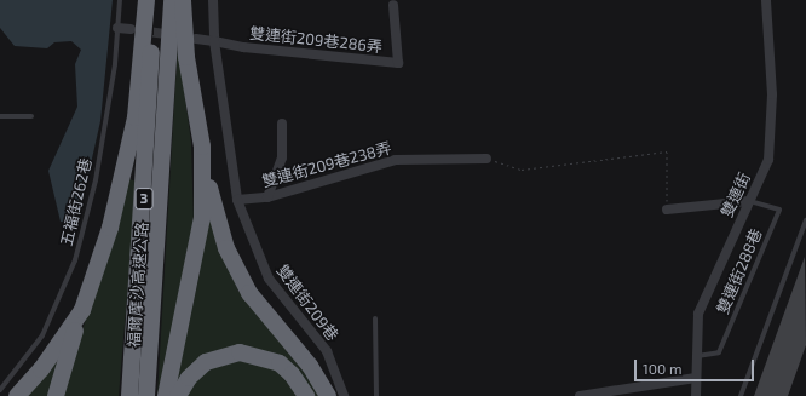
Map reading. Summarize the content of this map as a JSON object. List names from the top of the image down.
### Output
{
  "streets": {
    "highway": ["3", "福爾摩沙高速公路"],
    "street": [
      "雙連街209巷286弄",
      "雙連街209巷238弄",
      "雙連街",
      "雙連街209巷"
    ],
    "lane": ["五福街262巷", "雙連街288巷"]
  },
  "crossings": [
    ["雙連街209巷238弄", "雙連街209巷"],
    ["雙連街", "雙連街288巷"]
  ],
  "scale_bar": "100 m"
}
